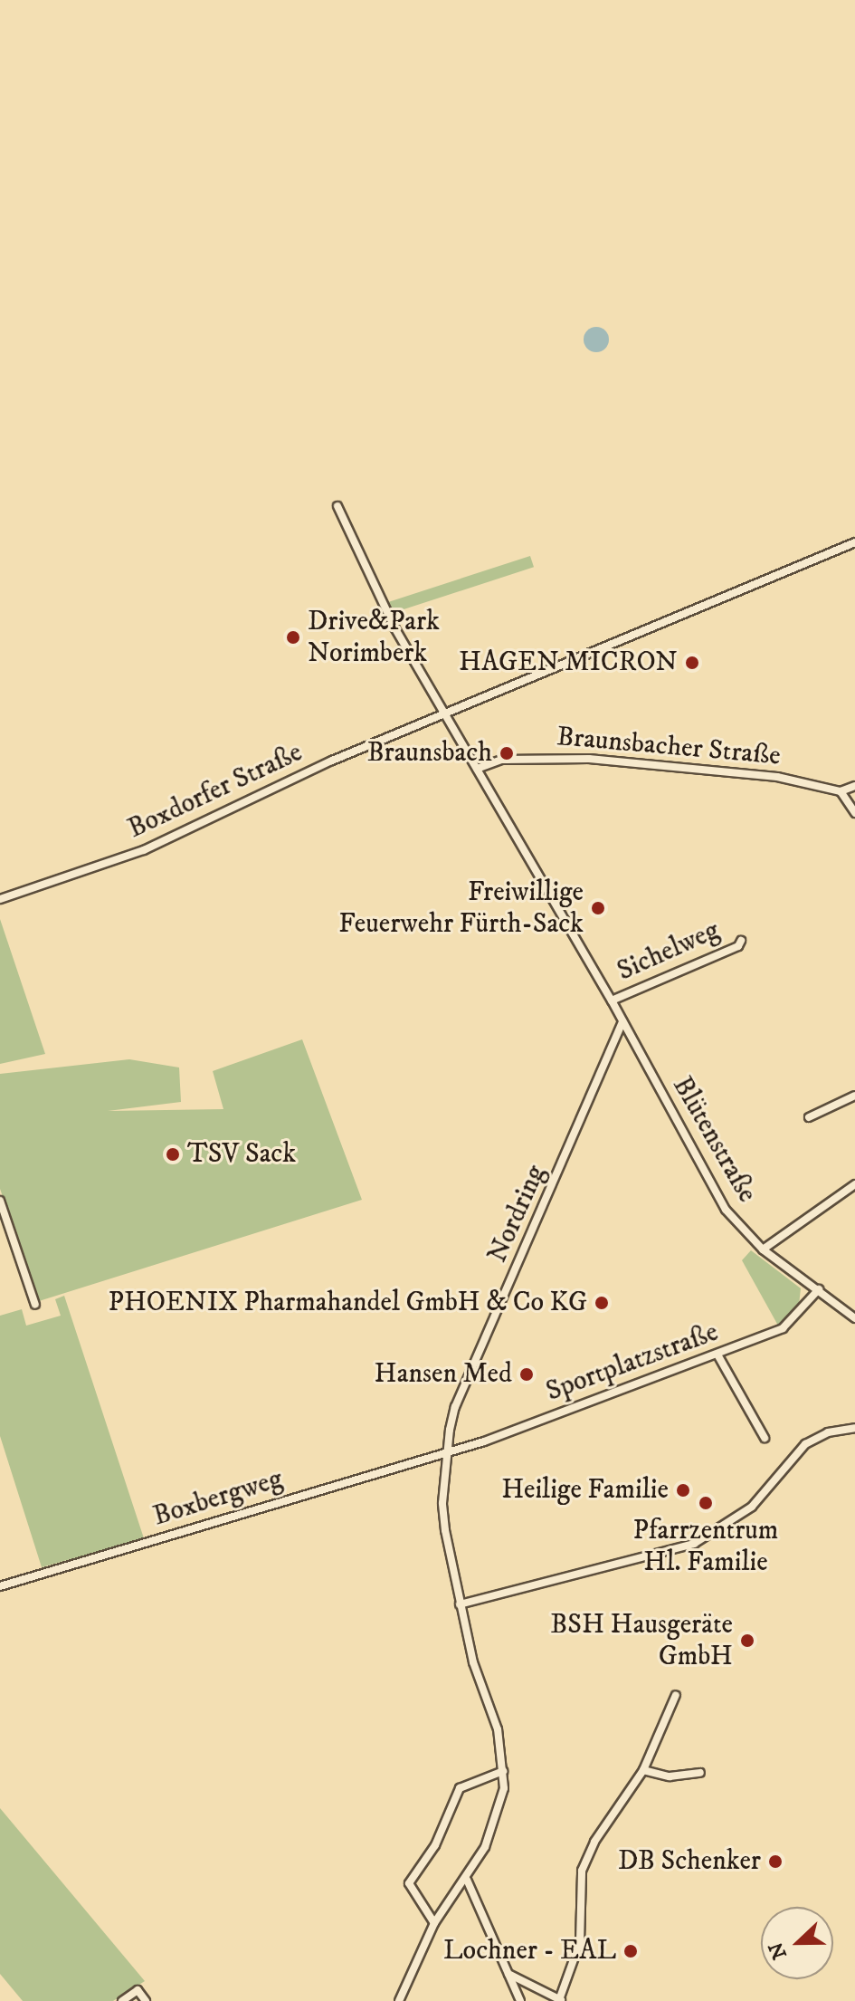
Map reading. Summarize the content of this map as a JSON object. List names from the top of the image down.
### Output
{
  "streets": {
    "street": [
      "Braunsbacher Straße",
      "Boxdorfer Straße",
      "Sichelweg",
      "Blütenstraße",
      "Nordring",
      "Sportplatzstraße",
      "Boxbergweg"
    ]
  },
  "crossings": [
    ["Blütenstraße", "Nordring"],
    ["Blütenstraße", "Sportplatzstraße"],
    ["Nordring", "Sportplatzstraße"],
    ["Nordring", "Boxbergweg"],
    ["Sportplatzstraße", "Boxbergweg"]
  ],
  "places": [
    "Drive&Park Norimberk",
    "HAGEN MICRON",
    "Braunsbach",
    "Freiwillige Feuerwehr Fürth-Sack",
    "TSV Sack",
    "PHOENIX Pharmahandel GmbH & Co KG",
    "Hansen Med",
    "Heilige Familie",
    "Pfarrzentrum Hl. Familie",
    "BSH Hausgeräte GmbH",
    "DB Schenker",
    "Lochner - EAL"
  ],
  "north": "left"
}
